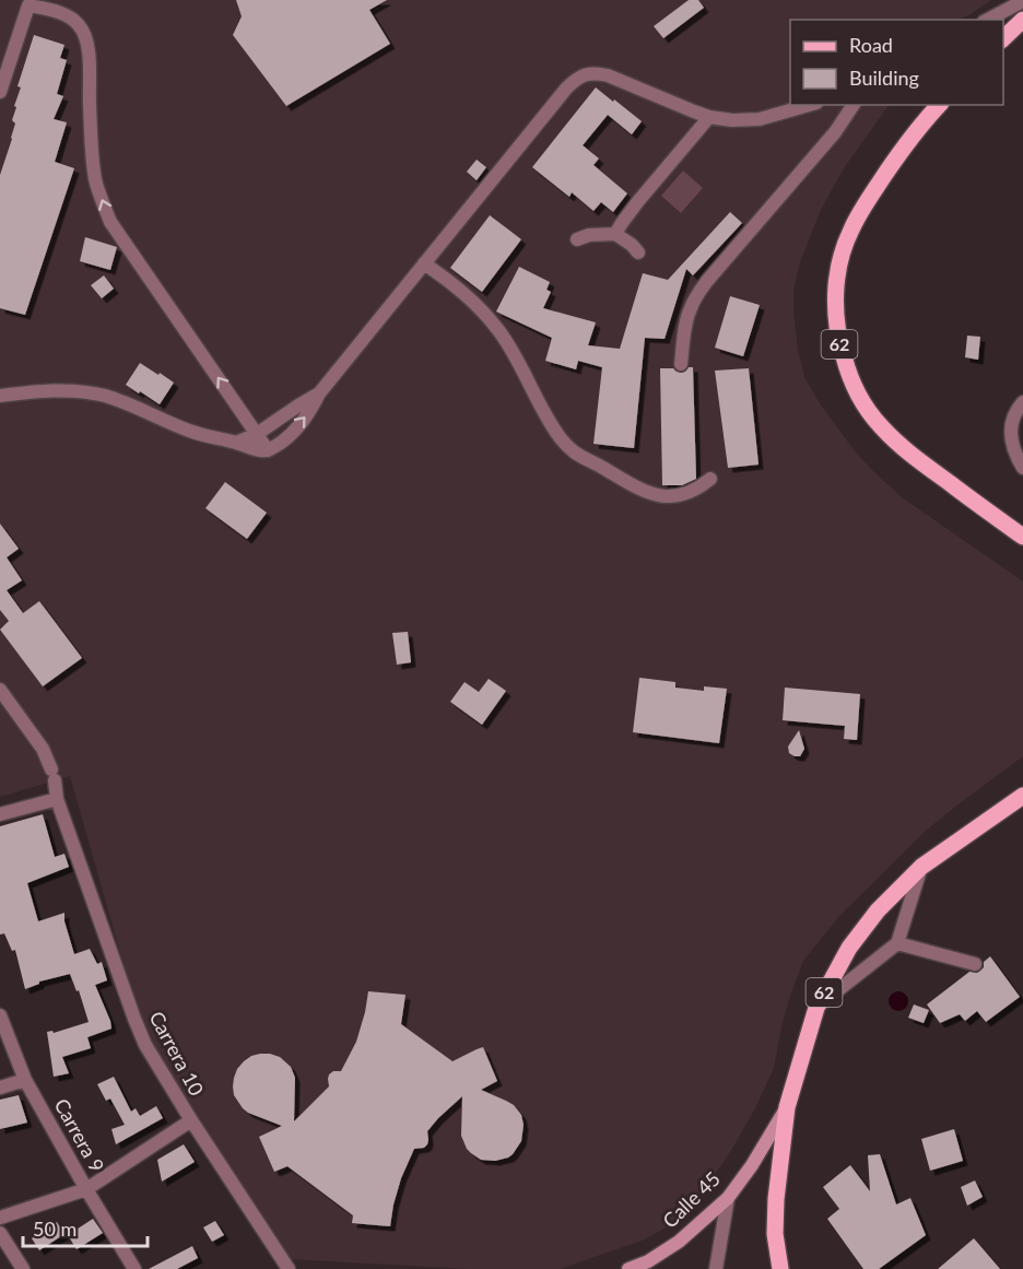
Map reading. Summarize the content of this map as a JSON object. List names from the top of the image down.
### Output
{
  "streets": {
    "main road": ["62"],
    "street": ["Carrera 10", "Carrera 9", "Calle 45"]
  },
  "crossings": [
    ["62", "Calle 45"]
  ],
  "legend": ["Road", "Building"],
  "scale_bar": "50 m"
}
